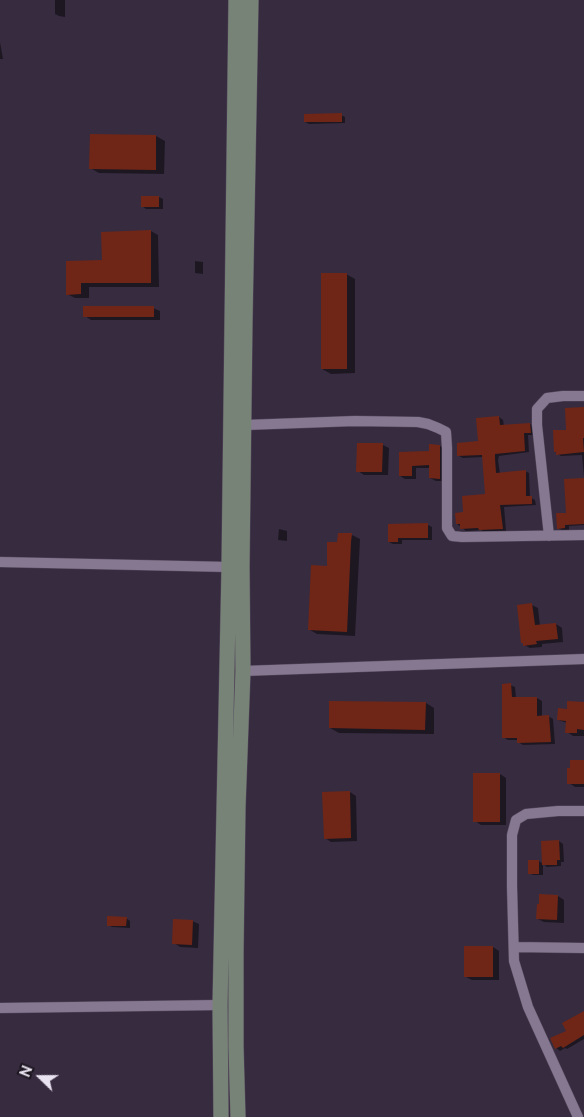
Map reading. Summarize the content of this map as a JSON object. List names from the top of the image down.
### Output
{
  "north": "left"
}
